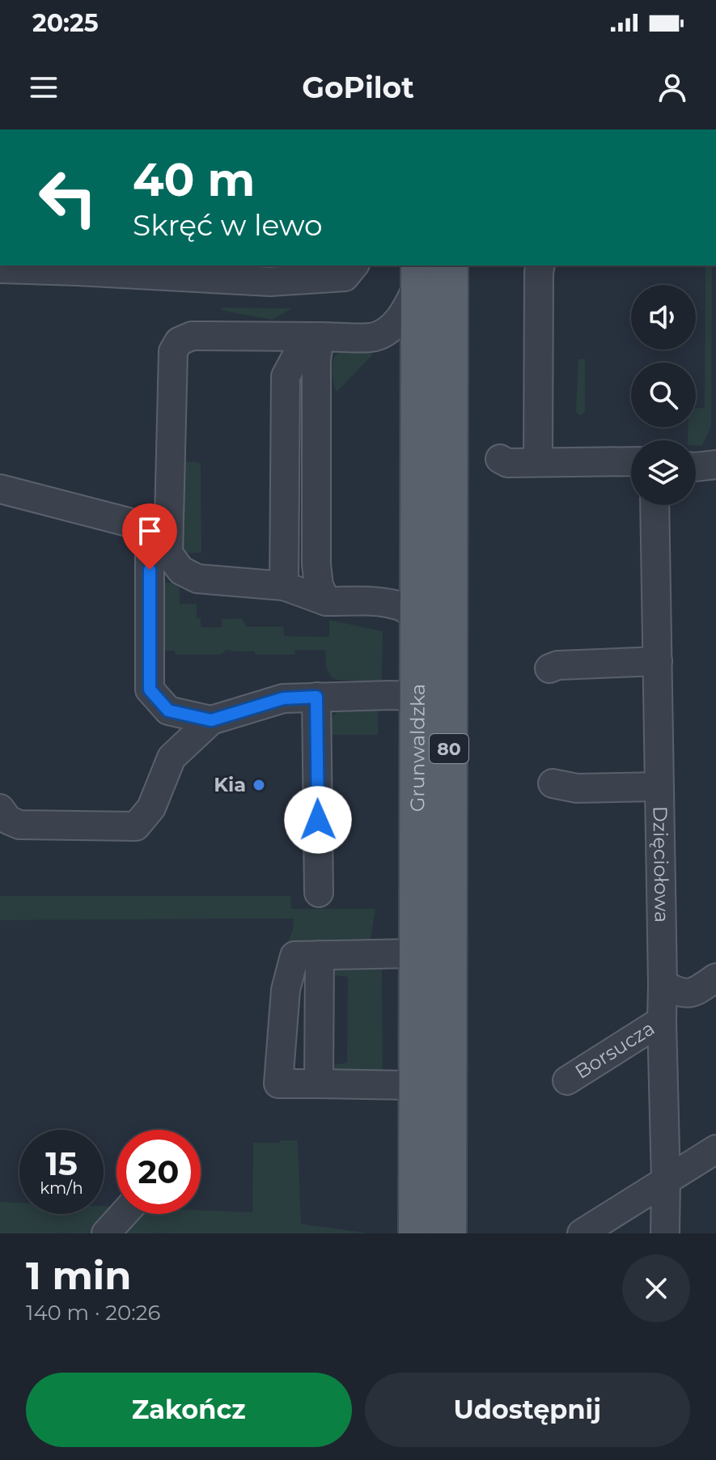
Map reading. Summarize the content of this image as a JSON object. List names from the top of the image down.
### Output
{
  "streets": {
    "main road": ["Grunwaldzka", "80"],
    "street": ["Dzięciołowa", "Borsucza"]
  },
  "crossings": [
    ["Dzięciołowa", "Borsucza"]
  ],
  "places": ["Kia"],
  "page": {
    "status": "20:25",
    "header": "GoPilot",
    "turn": ["40 m", "Skręć w lewo"],
    "speed": "15 km/h",
    "limit": "20",
    "heading": ["1 min", "140 m · 20:26"],
    "buttons": ["Zakończ", "Udostępnij"]
  }
}
